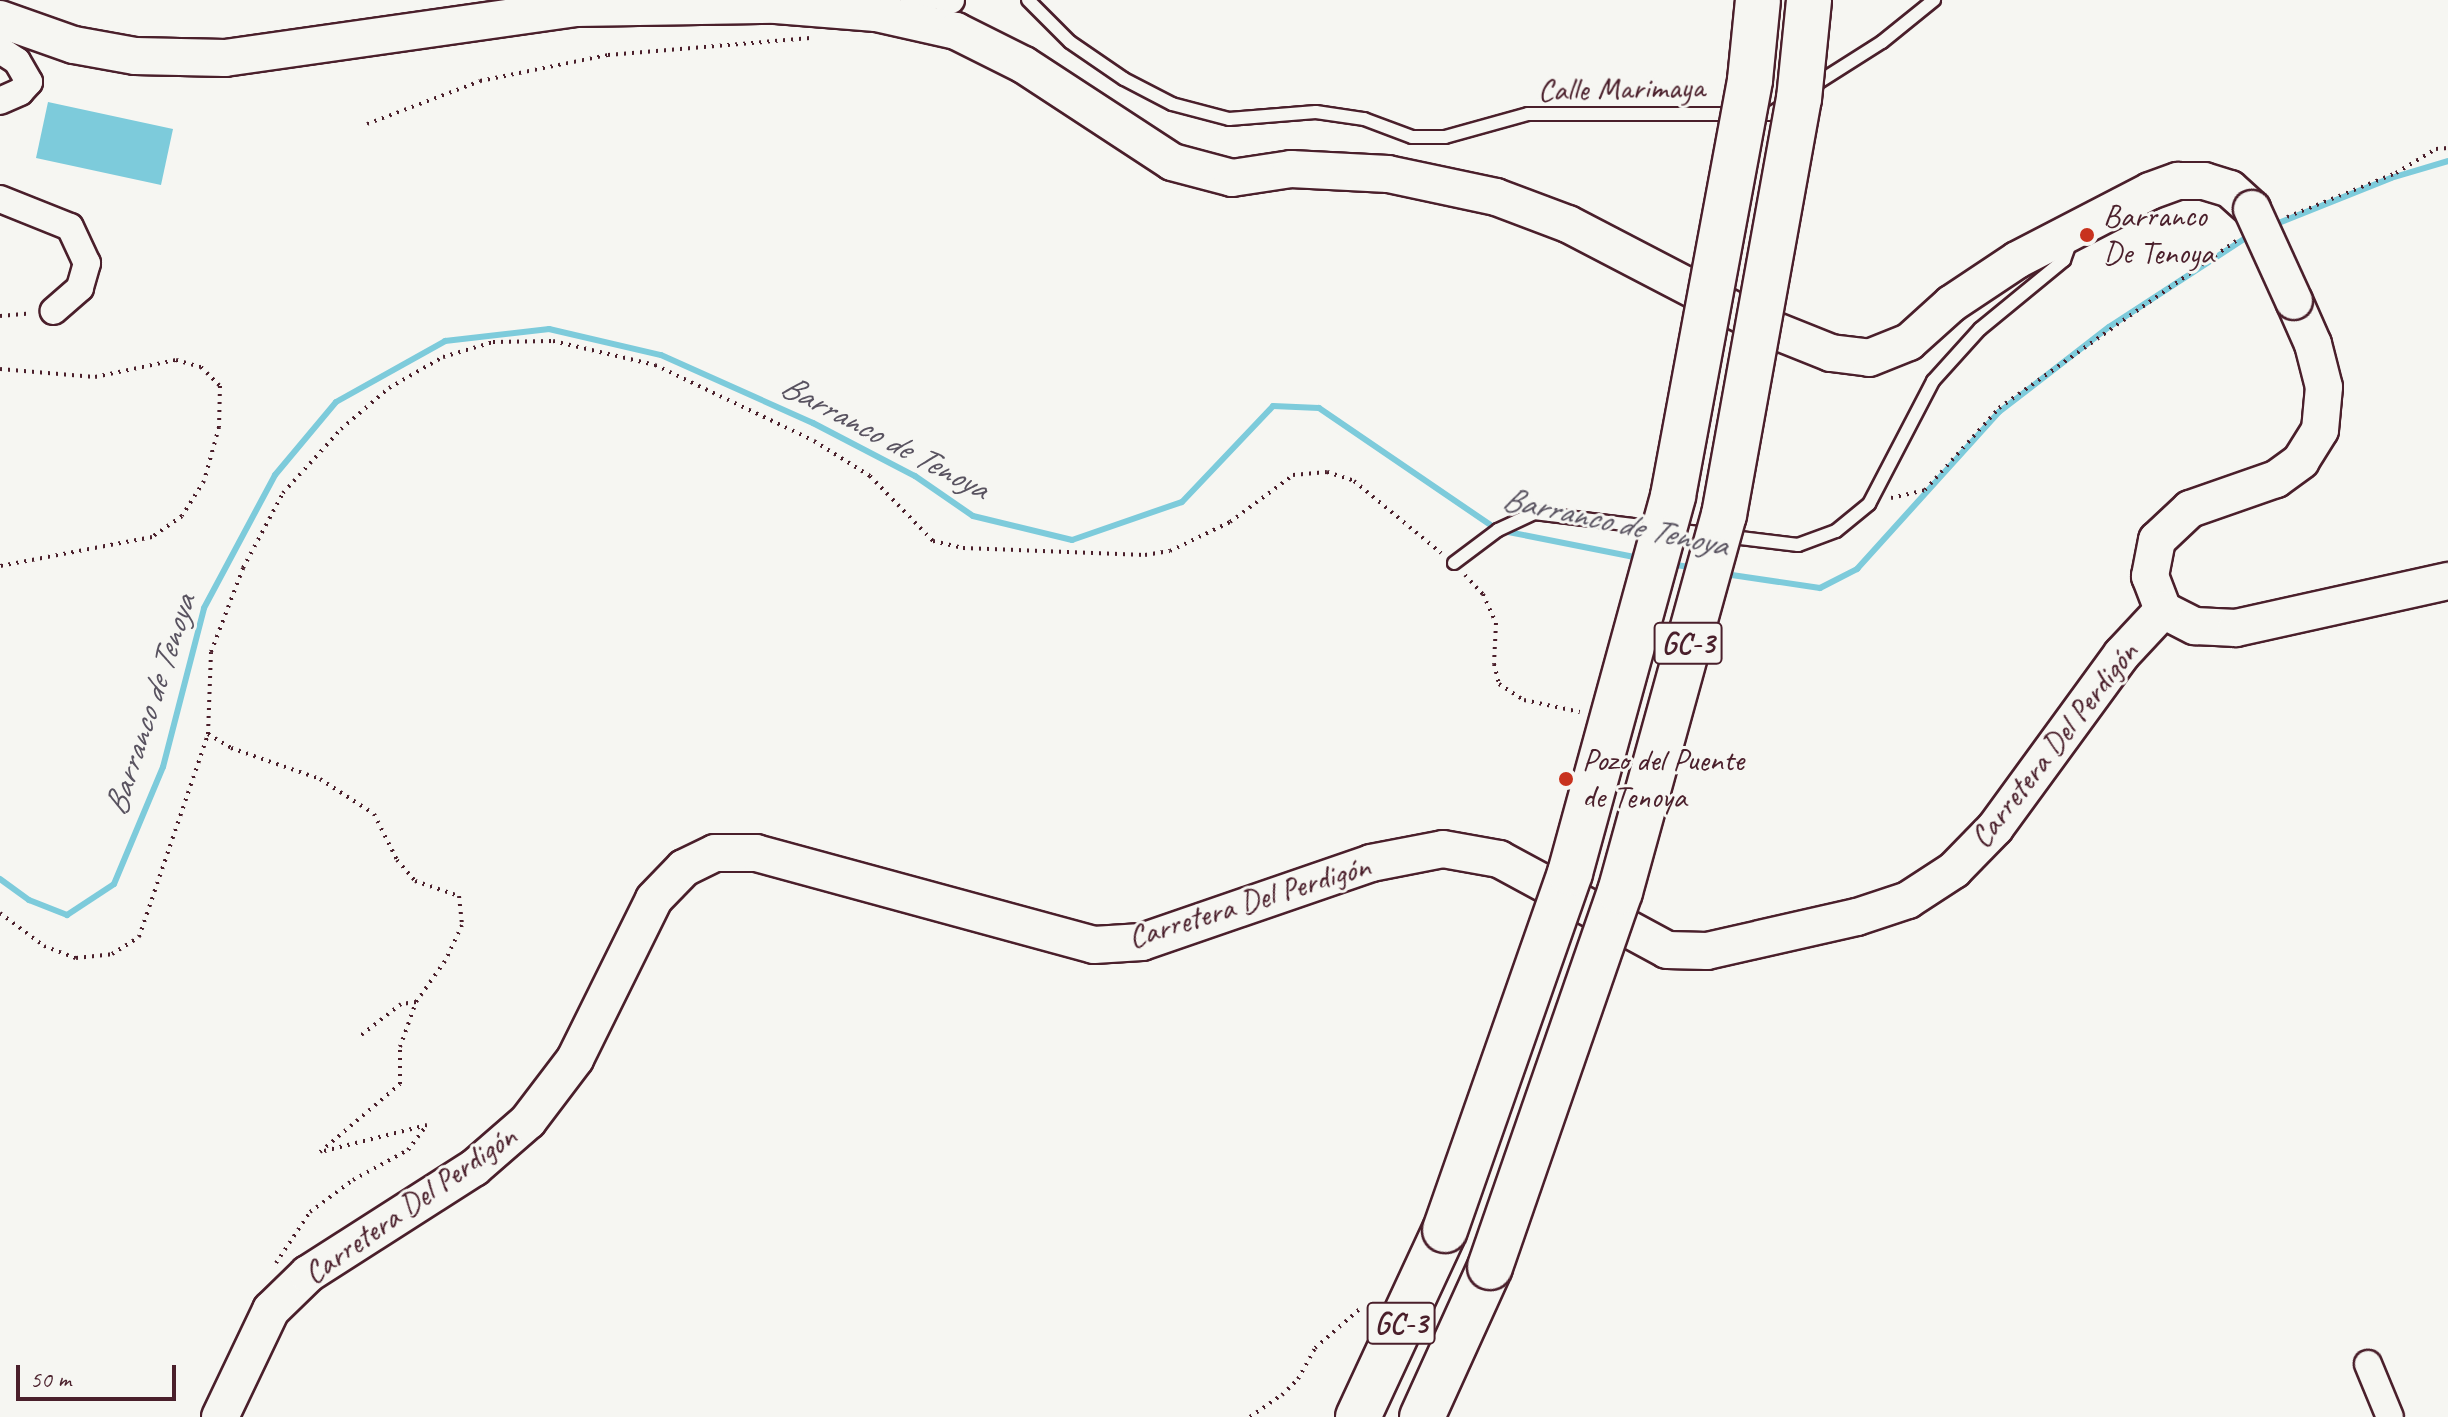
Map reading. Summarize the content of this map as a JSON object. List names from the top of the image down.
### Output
{
  "streets": {
    "highway": ["GC-3"],
    "main road": ["Carretera Del Perdigón"],
    "lane": ["Calle Marimaya"]
  },
  "water": ["Barranco de Tenoya"],
  "places": ["Barranco De Tenoya", "Pozo del Puente de Tenoya"],
  "scale_bar": "50 m"
}
